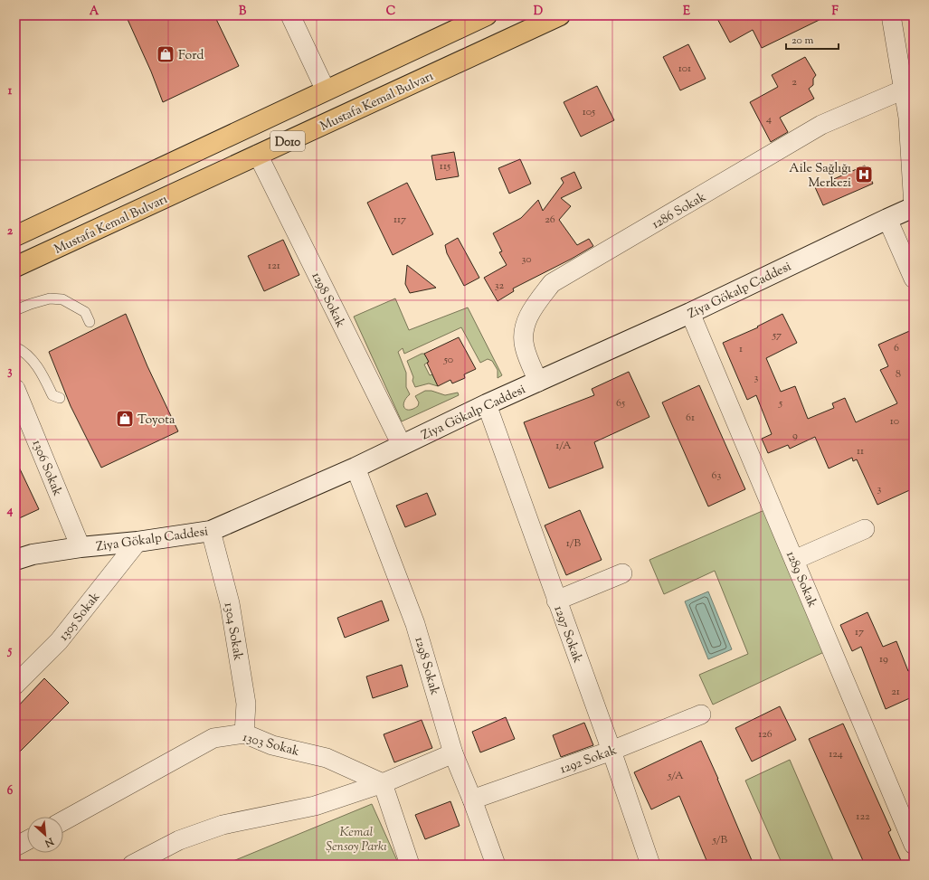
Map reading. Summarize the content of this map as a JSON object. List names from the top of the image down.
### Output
{
  "streets": {
    "highway": ["Mustafa Kemal Bulvarı", "D010"],
    "street": [
      "1286 Sokak",
      "Ziya Gökalp Caddesi",
      "1298 Sokak",
      "1306 Sokak",
      "1289 Sokak",
      "1305 Sokak",
      "1304 Sokak",
      "1297 Sokak",
      "1303 Sokak",
      "1292 Sokak"
    ]
  },
  "crossings": [
    ["Mustafa Kemal Bulvarı", "1298 Sokak"],
    ["1286 Sokak", "Ziya Gökalp Caddesi"],
    ["Ziya Gökalp Caddesi", "1298 Sokak"],
    ["Ziya Gökalp Caddesi", "1306 Sokak"],
    ["Ziya Gökalp Caddesi", "1289 Sokak"],
    ["Ziya Gökalp Caddesi", "1305 Sokak"],
    ["Ziya Gökalp Caddesi", "1304 Sokak"],
    ["Ziya Gökalp Caddesi", "1297 Sokak"],
    ["1298 Sokak", "1292 Sokak"],
    ["1304 Sokak", "1303 Sokak"],
    ["1297 Sokak", "1292 Sokak"]
  ],
  "parks": ["Kemal Şensoy Parkı"],
  "places": {
    "shop": ["Ford", "Toyota"],
    "hospital": ["Aile Sağlığı Merkezi"]
  },
  "house_numbers": [
    "101",
    "2",
    "105",
    "4",
    "115",
    "117",
    "26",
    "30",
    "121",
    "32",
    "57",
    "6",
    "1",
    "50",
    "8",
    "3",
    "65",
    "5",
    "61",
    "10",
    "9",
    "1/A",
    "11",
    "63",
    "3",
    "1/B",
    "17",
    "19",
    "21",
    "126",
    "124",
    "5/A",
    "122",
    "5/B"
  ],
  "scale_bar": "20 m",
  "north": "bottom right",
  "grid": {
    "columns": [
      "A",
      "B",
      "C",
      "D",
      "E",
      "F"
    ],
    "rows": [
      "1",
      "2",
      "3",
      "4",
      "5",
      "6"
    ]
  }
}
